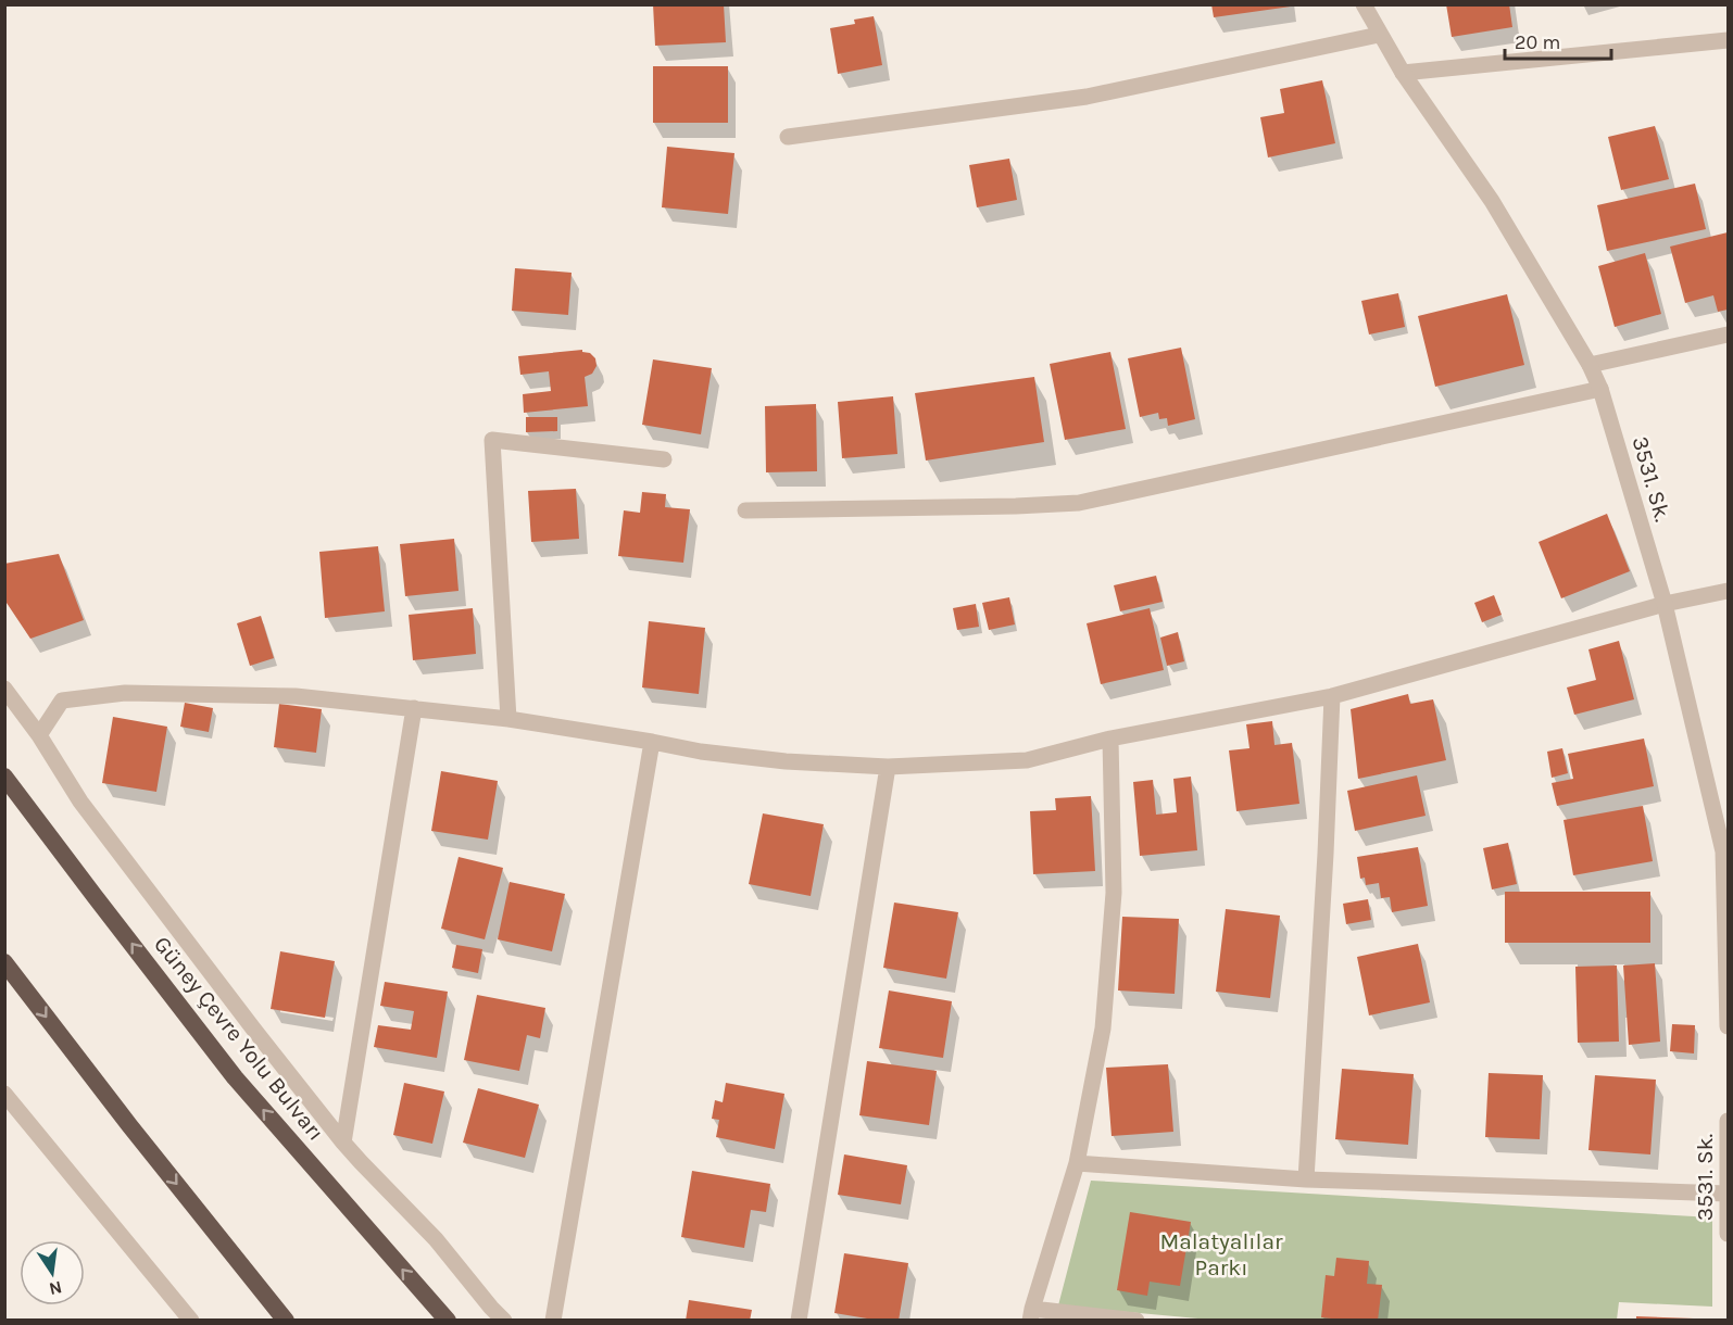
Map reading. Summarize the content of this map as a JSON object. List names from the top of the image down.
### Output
{
  "streets": {
    "highway": ["Güney Çevre Yolu Bulvarı"],
    "street": ["3531. Sk."]
  },
  "parks": ["Malatyalılar Parkı"],
  "scale_bar": "20 m",
  "north": "bottom"
}
